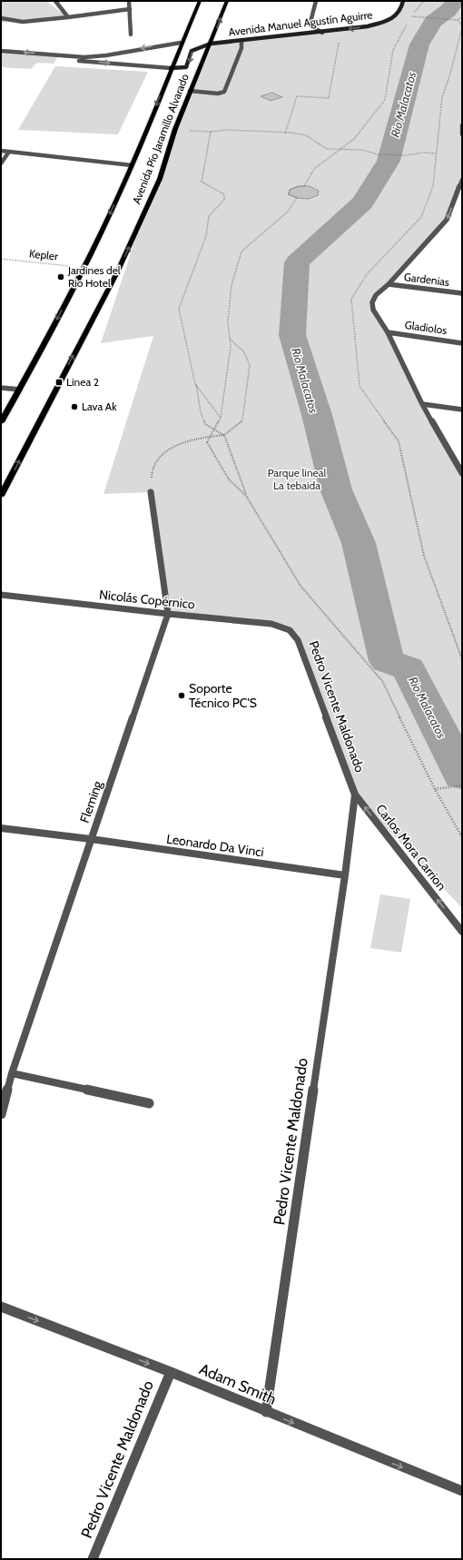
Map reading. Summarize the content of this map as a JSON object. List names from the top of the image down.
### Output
{
  "streets": {
    "main road": ["Avenida Manuel Agustín Aguirre", "Avenida Pío Jaramillo Alvarado"],
    "street": [
      "Gardenias",
      "Gladiolos",
      "Nicolás Copérnico",
      "Pedro Vicente Maldonado",
      "Fleming",
      "Leonardo Da Vinci",
      "Carlos Mora Carrion",
      "Adam Smith"
    ],
    "path": ["Kepler"]
  },
  "crossings": [
    ["Avenida Manuel Agustín Aguirre", "Avenida Pío Jaramillo Alvarado"],
    ["Avenida Pío Jaramillo Alvarado", "Kepler"],
    ["Nicolás Copérnico", "Pedro Vicente Maldonado"],
    ["Nicolás Copérnico", "Fleming"],
    ["Pedro Vicente Maldonado", "Leonardo Da Vinci"],
    ["Pedro Vicente Maldonado", "Carlos Mora Carrion"],
    ["Pedro Vicente Maldonado", "Adam Smith"],
    ["Fleming", "Leonardo Da Vinci"]
  ],
  "one_way": ["Avenida Manuel Agustín Aguirre", "Carlos Mora Carrion", "Adam Smith"],
  "water": ["Rio Malacatos"],
  "parks": ["Parque lineal La tebaida"],
  "places": {
    "other": ["Jardines del Rio Hotel", "Lava Ak", "Soporte Técnico PC'S"],
    "transit": ["Linea 2"]
  }
}
